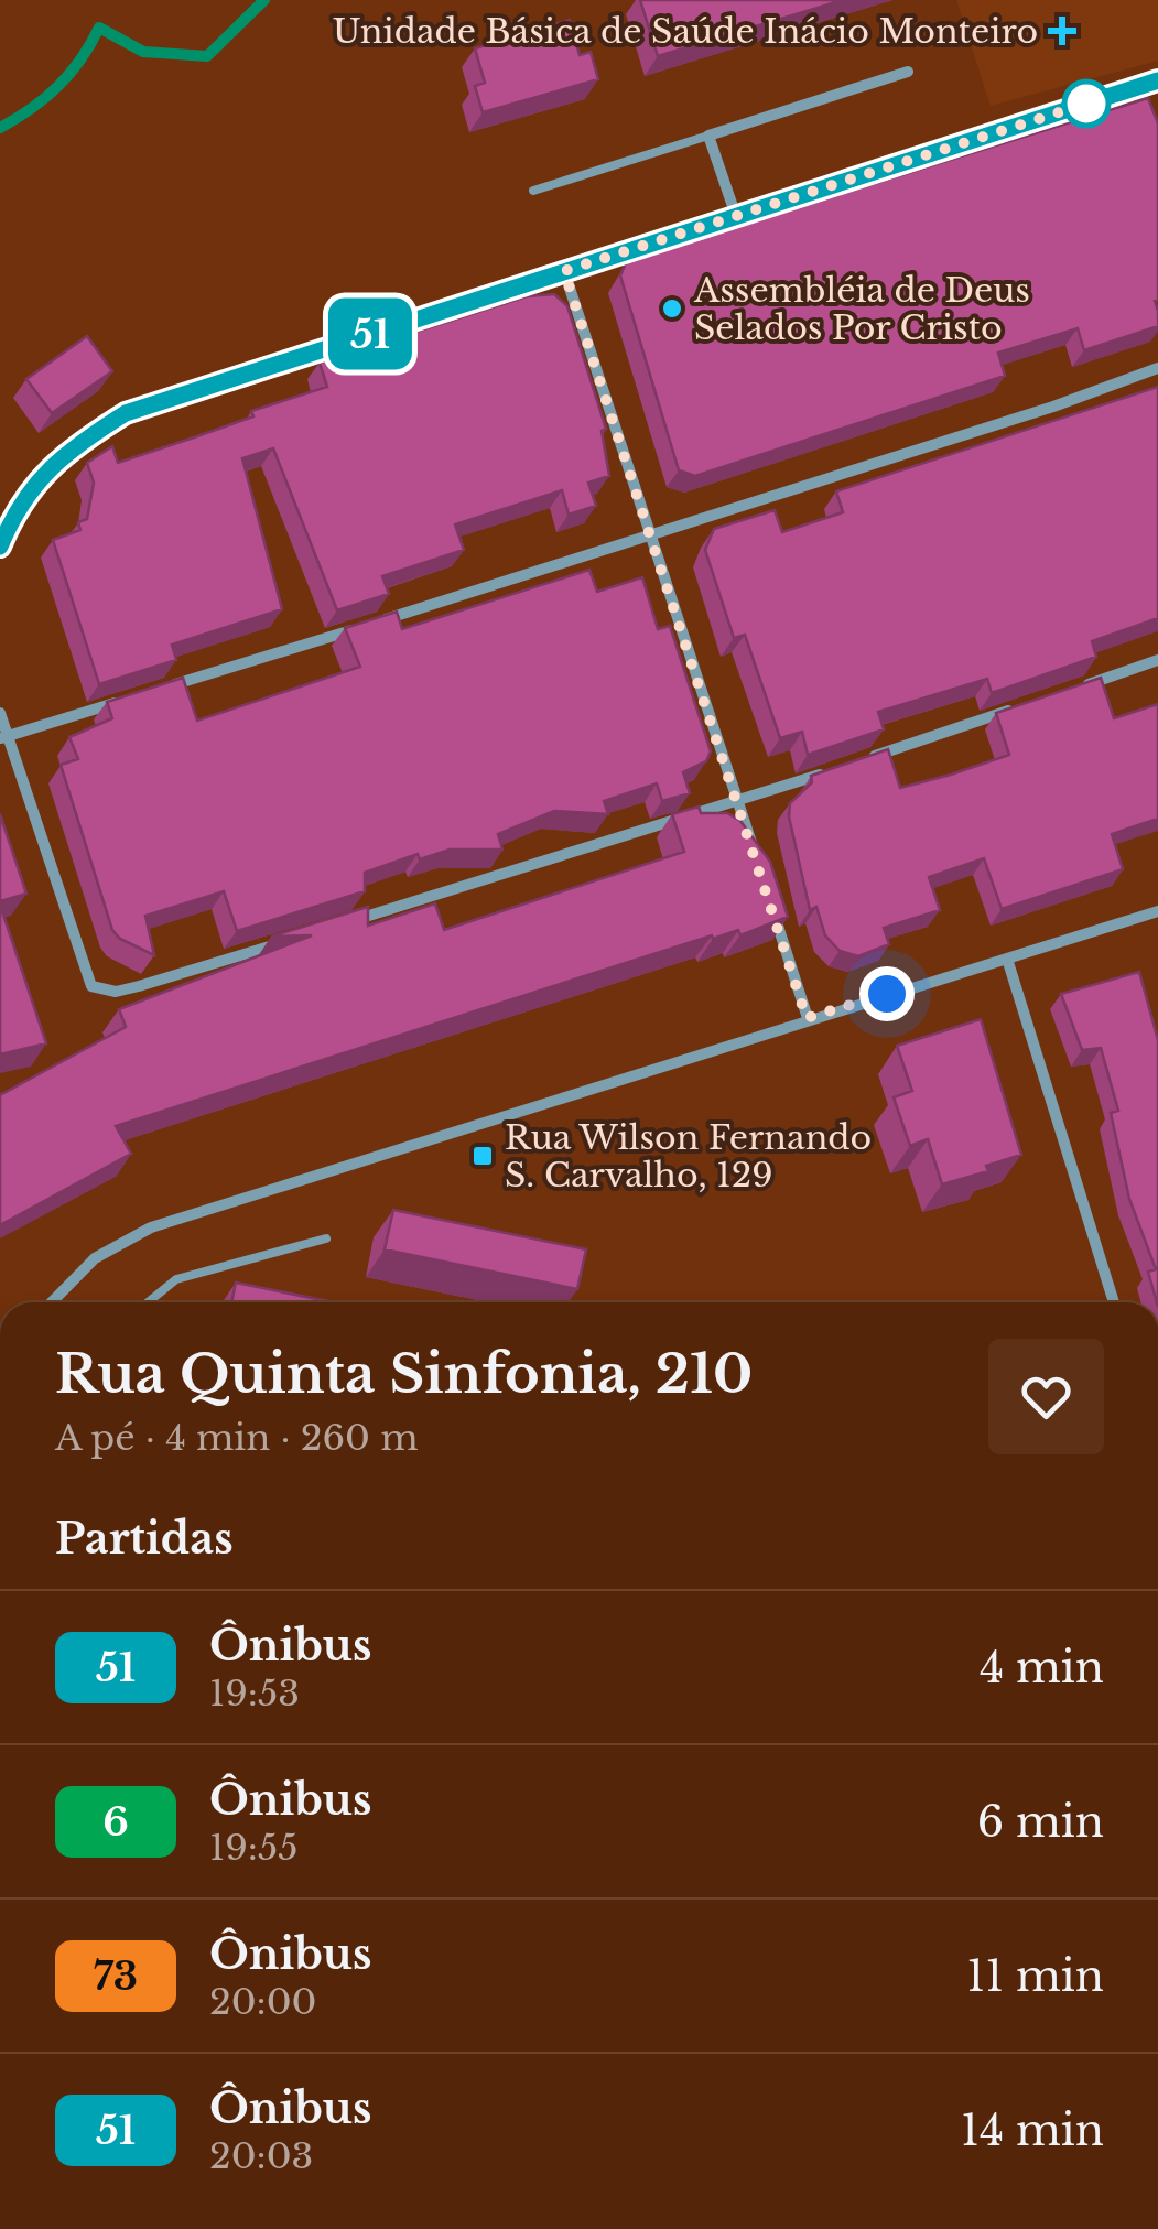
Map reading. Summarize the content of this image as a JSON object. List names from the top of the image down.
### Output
{
  "places": {
    "health": ["Unidade Básica de Saúde Inácio Monteiro"],
    "other": ["Assembléia de Deus Selados Por Cristo"],
    "transit": ["Rua Wilson Fernando S. Carvalho, 129"]
  },
  "lines": ["bus line 51"],
  "page": {
    "on_map": "51",
    "heading": [
      ["Rua Quinta Sinfonia, 210", "A pé · 4 min · 260 m"],
      "Partidas"
    ],
    "list": [
      {
        "mark": "51",
        "name": "Ônibus",
        "note": "19:53",
        "value": "4 min"
      },
      {
        "mark": "6",
        "name": "Ônibus",
        "note": "19:55",
        "value": "6 min"
      },
      {
        "mark": "73",
        "name": "Ônibus",
        "note": "20:00",
        "value": "11 min"
      },
      {
        "mark": "51",
        "name": "Ônibus",
        "note": "20:03",
        "value": "14 min"
      }
    ]
  }
}
